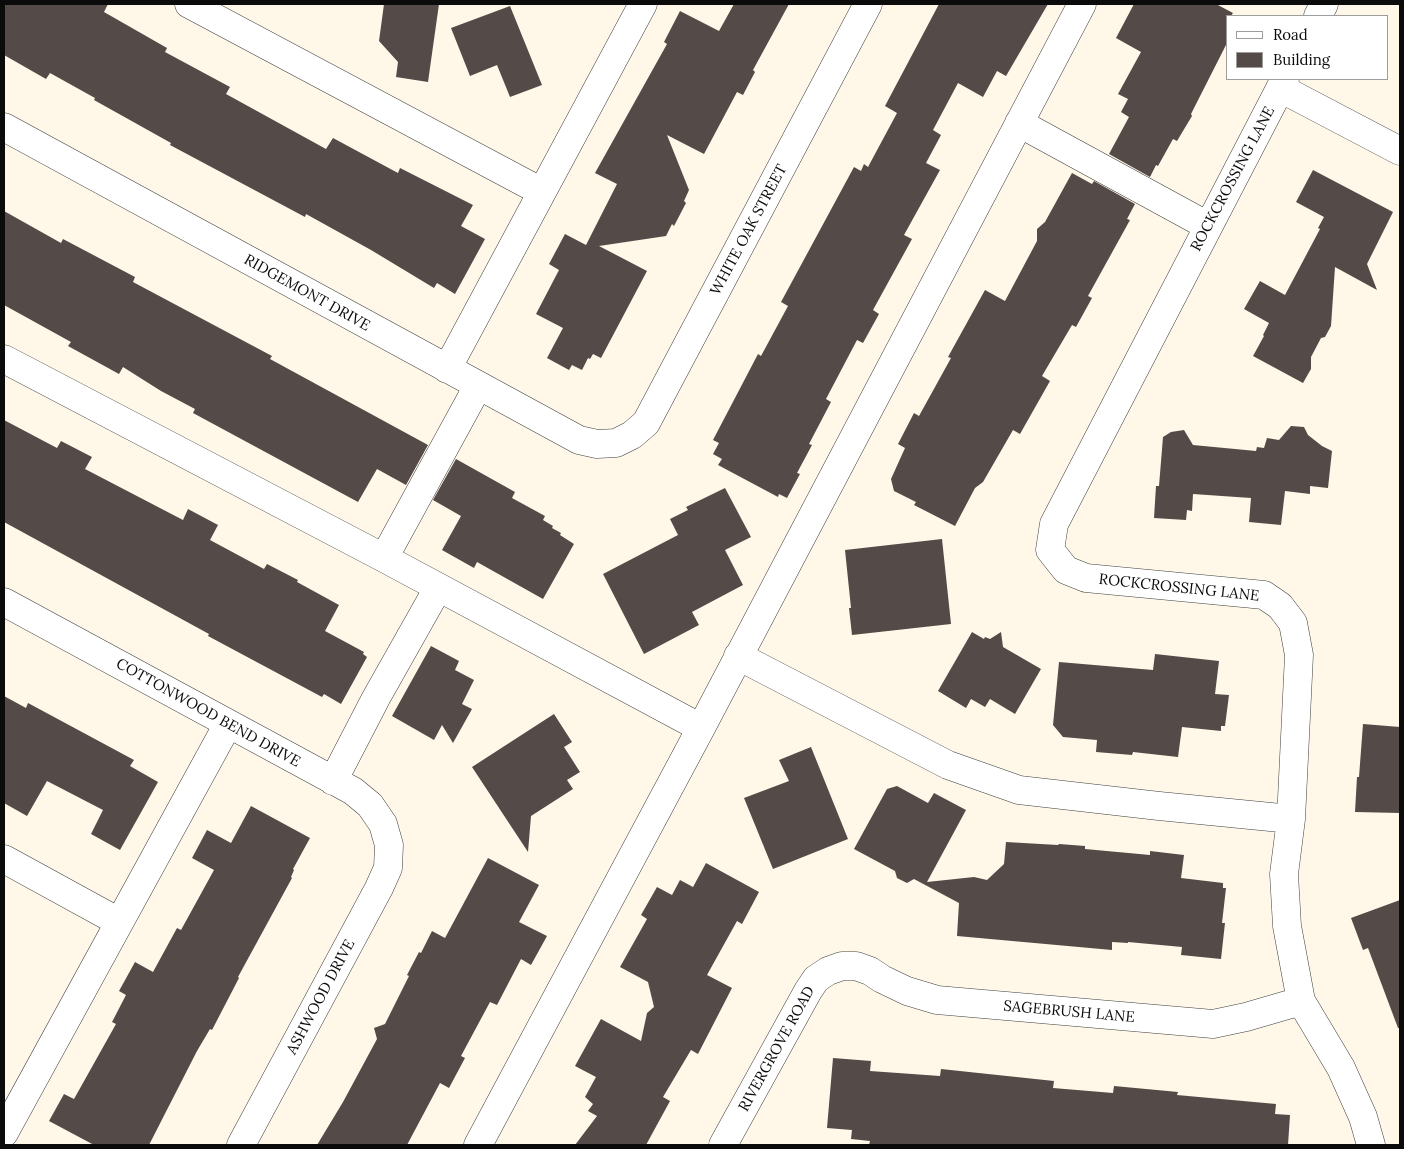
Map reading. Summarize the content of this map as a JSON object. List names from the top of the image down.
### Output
{
  "streets": {
    "street": [
      "ROCKCROSSING LANE",
      "WHITE OAK STREET",
      "RIDGEMONT DRIVE",
      "COTTONWOOD BEND DRIVE",
      "ASHWOOD DRIVE",
      "SAGEBRUSH LANE",
      "RIVERGROVE ROAD"
    ]
  },
  "crossings": [
    ["ROCKCROSSING LANE", "SAGEBRUSH LANE"],
    ["WHITE OAK STREET", "RIDGEMONT DRIVE"],
    ["COTTONWOOD BEND DRIVE", "ASHWOOD DRIVE"],
    ["SAGEBRUSH LANE", "RIVERGROVE ROAD"]
  ],
  "legend": ["Road", "Building"]
}
